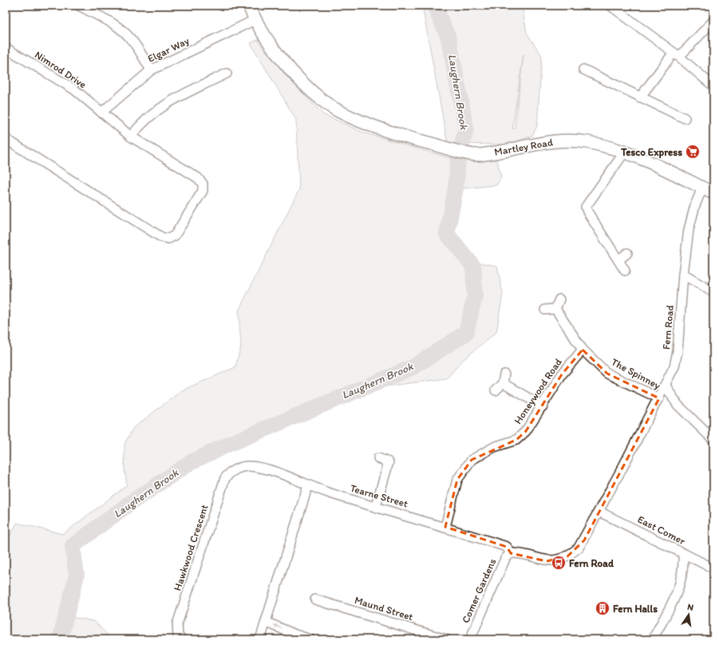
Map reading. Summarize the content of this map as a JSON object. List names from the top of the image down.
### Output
{
  "streets": {
    "main road": ["Martley Road"],
    "street": [
      "Elgar Way",
      "Nimrod Drive",
      "Fern Road",
      "The Spinney",
      "Honeywood Road",
      "Tearne Street",
      "East Comer",
      "Hawkwood Crescent",
      "Comer Gardens",
      "Maund Street"
    ]
  },
  "crossings": [
    ["Elgar Way", "Nimrod Drive"],
    ["Elgar Way", "Martley Road"],
    ["Martley Road", "Fern Road"],
    ["Fern Road", "The Spinney"],
    ["Fern Road", "Tearne Street"],
    ["Fern Road", "East Comer"],
    ["Fern Road", "Comer Gardens"],
    ["The Spinney", "Honeywood Road"],
    ["Honeywood Road", "Tearne Street"],
    ["Tearne Street", "Hawkwood Crescent"],
    ["Tearne Street", "Comer Gardens"]
  ],
  "water": ["Laughern Brook"],
  "places": {
    "supermarket": ["Tesco Express"],
    "bus stop": ["Fern Road"],
    "building": ["Fern Halls"]
  },
  "north": "top"
}
